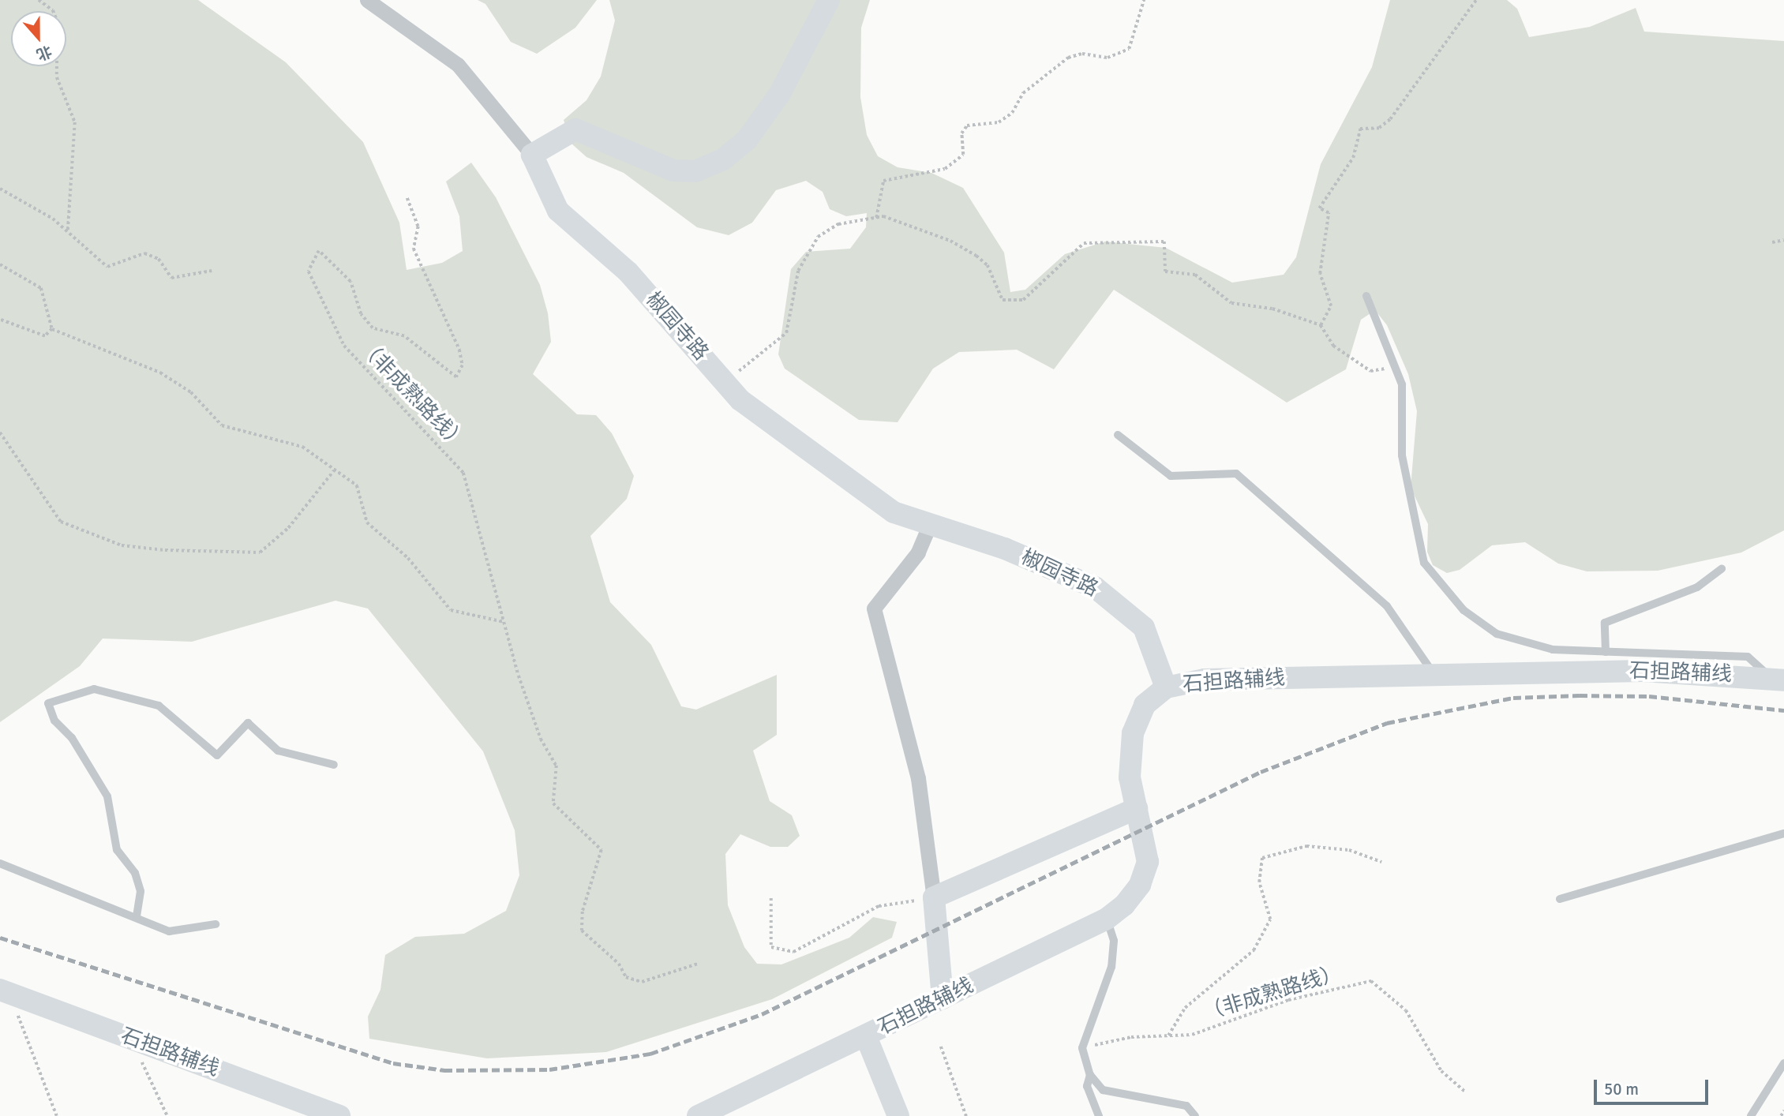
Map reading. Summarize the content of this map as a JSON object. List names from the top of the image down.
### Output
{
  "streets": {
    "main road": ["椒园寺路", "石担路辅线"],
    "path": ["（非成熟路线）"]
  },
  "crossings": [
    ["椒园寺路", "石担路辅线"]
  ],
  "scale_bar": "50 m",
  "north": "bottom"
}
